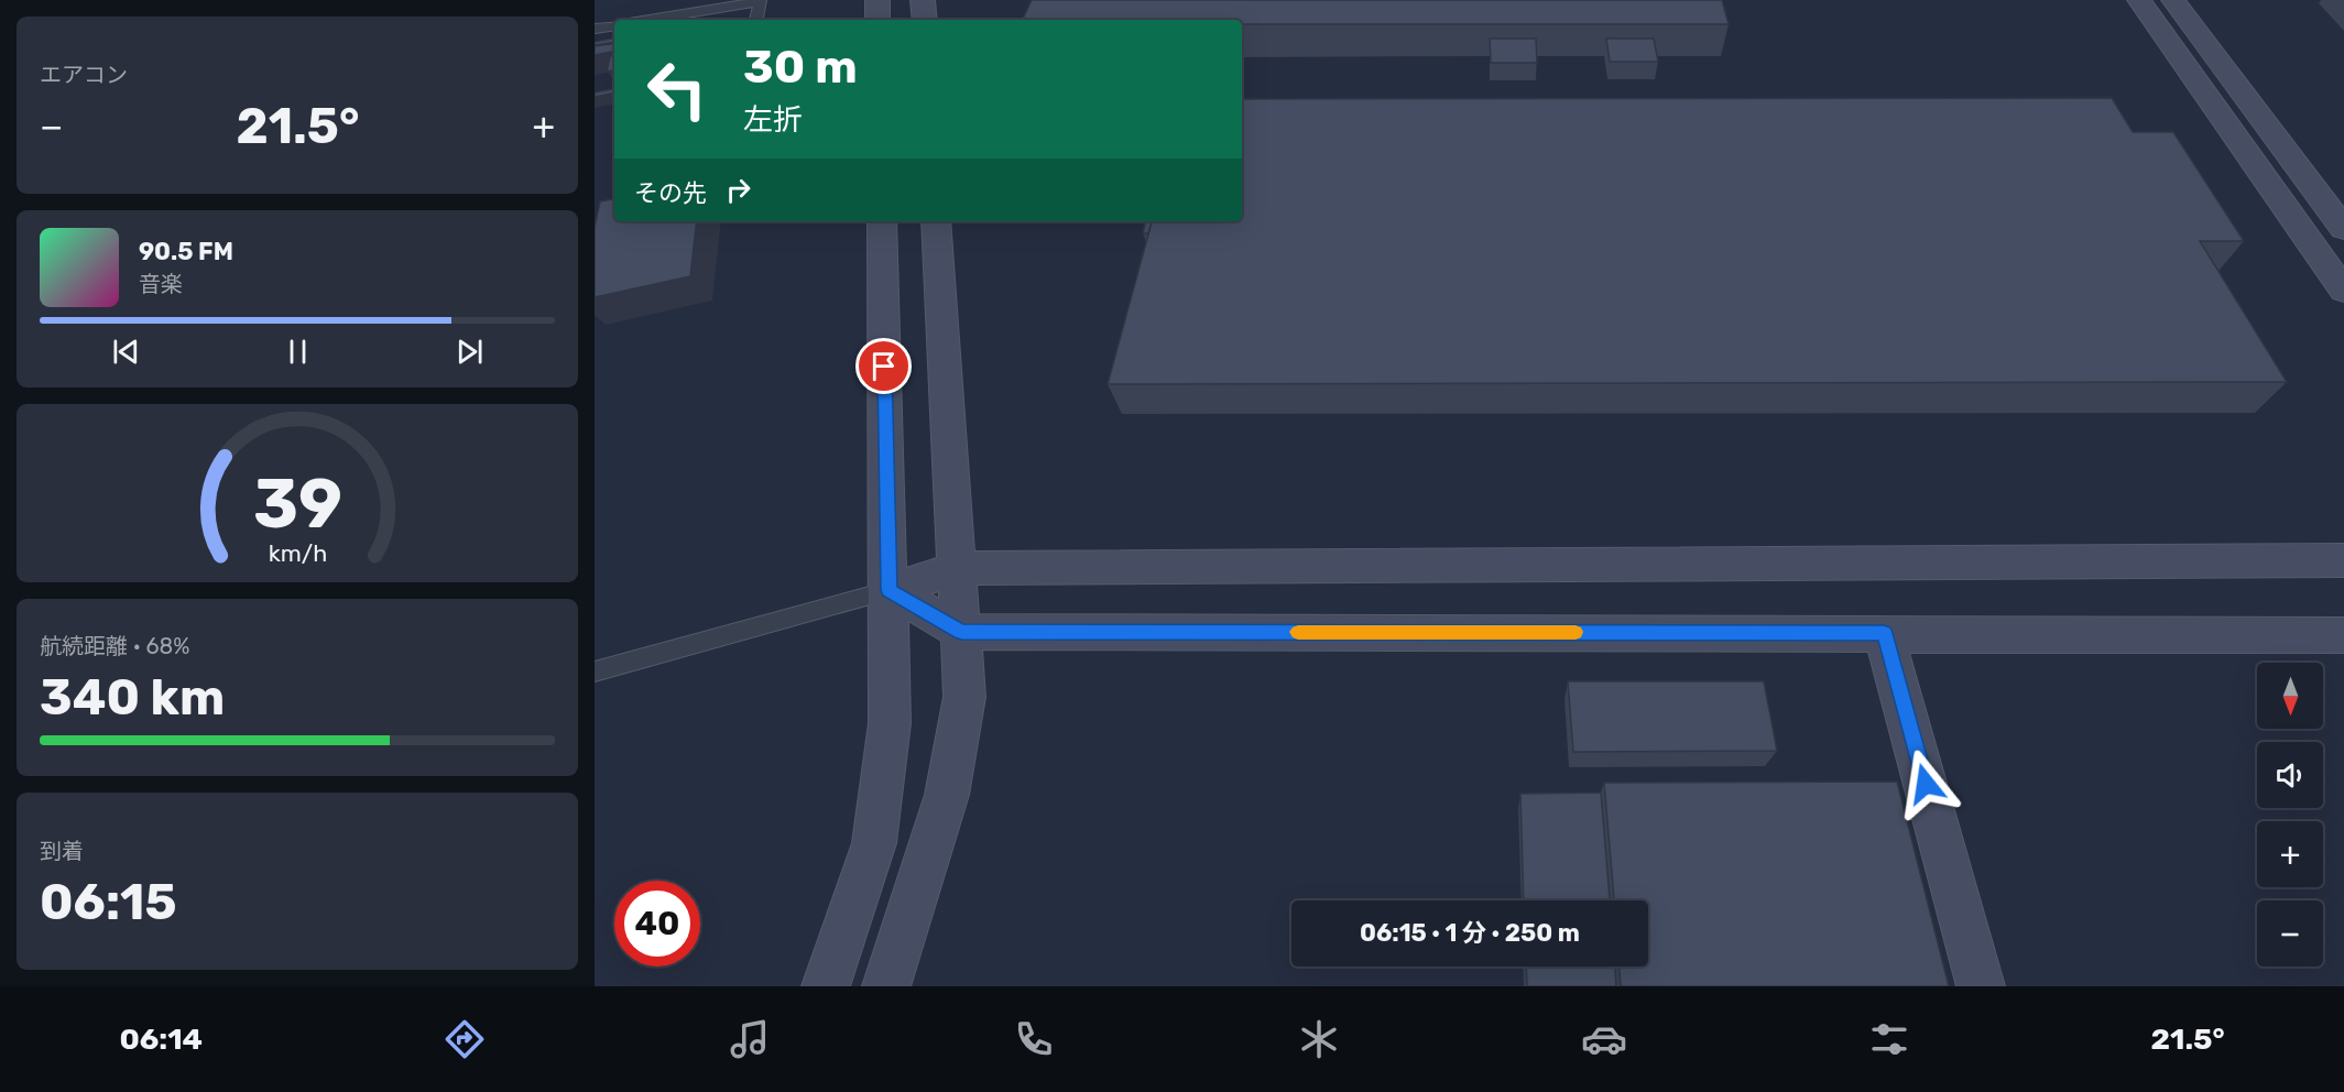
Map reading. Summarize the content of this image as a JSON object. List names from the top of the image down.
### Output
{
  "north": "bottom",
  "page": {
    "tile": [
      "エアコン",
      ["航続距離 · 68%", "340 km"],
      ["到着", "06:15"]
    ],
    "turn": ["30 m", "左折"],
    "heat": ["−", "21.5°", "+"],
    "then": "その先",
    "song": ["90.5 FM", "音楽"],
    "map_buttons": ["+", "−"],
    "limit": "40",
    "trip": "06:15 · 1 分 · 250 m",
    "tabs": ["06:14", "21.5°"],
    "gauge": ["39", "km/h"]
  }
}
